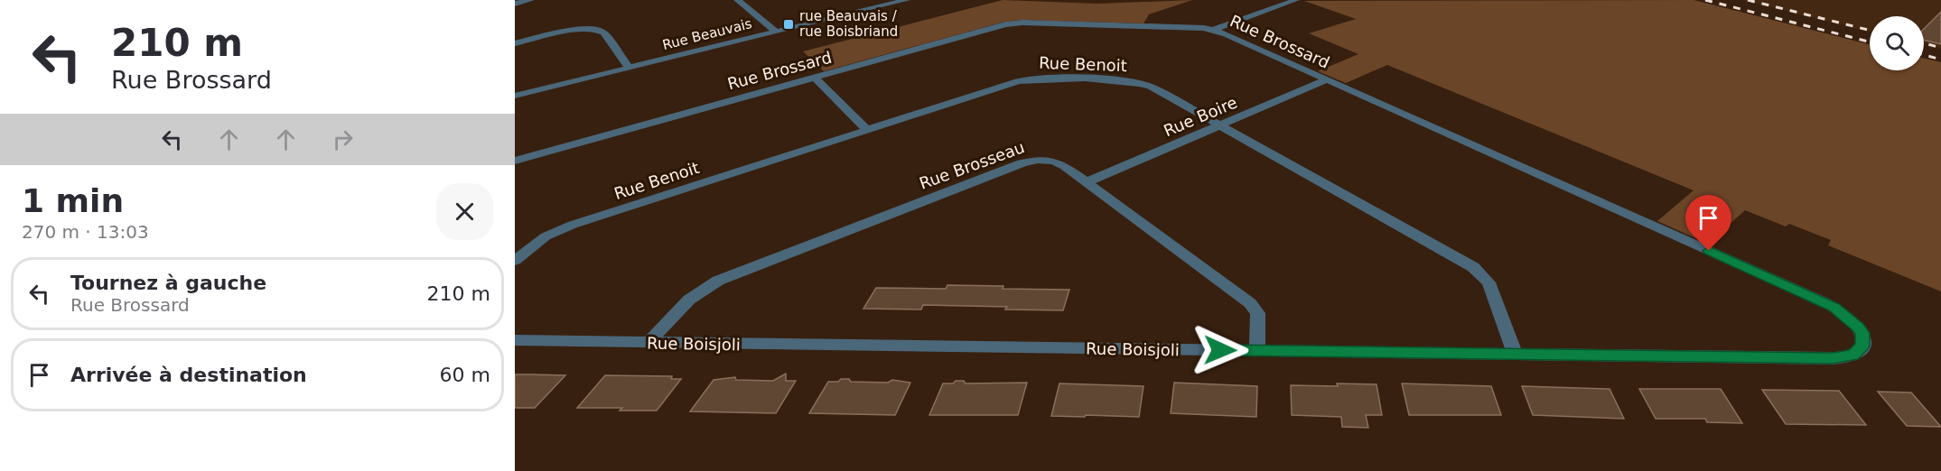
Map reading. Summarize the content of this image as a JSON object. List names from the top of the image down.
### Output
{
  "streets": {
    "street": [
      "Rue Beauvais",
      "Rue Brossard",
      "Rue Benoit",
      "Rue Boire",
      "Rue Brosseau",
      "Rue Boisjoli"
    ]
  },
  "crossings": [
    ["Rue Brossard", "Rue Boire"],
    ["Rue Brossard", "Rue Boisjoli"],
    ["Rue Benoit", "Rue Boire"],
    ["Rue Benoit", "Rue Boisjoli"],
    ["Rue Boire", "Rue Brosseau"],
    ["Rue Brosseau", "Rue Boisjoli"]
  ],
  "places": {
    "transit": ["rue Beauvais / rue Boisbriand"]
  },
  "page": {
    "turn": ["210 m", "Rue Brossard"],
    "heading": ["1 min", "270 m · 13:03"],
    "list": [
      {
        "name": "Tournez à gauche",
        "note": "Rue Brossard",
        "value": "210 m"
      },
      {
        "name": "Arrivée à destination",
        "value": "60 m"
      }
    ]
  }
}
